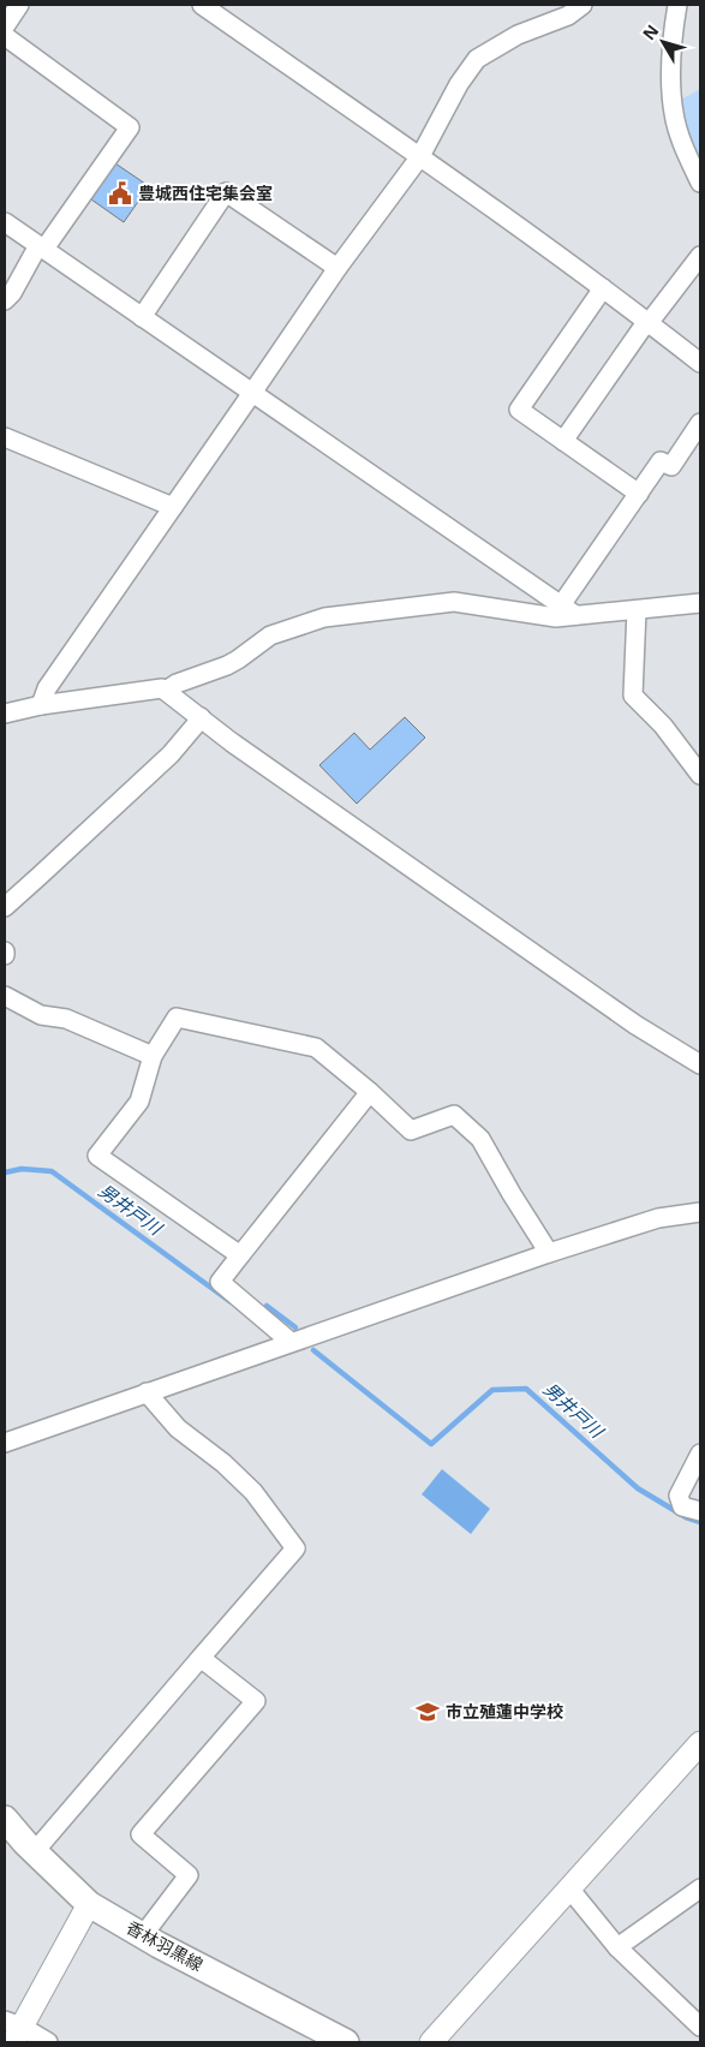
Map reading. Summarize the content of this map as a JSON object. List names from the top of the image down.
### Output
{
  "streets": {
    "main road": ["香林羽黒線"]
  },
  "water": ["男井戸川"],
  "places": {
    "public building": ["豊城西住宅集会室"],
    "school or university": ["市立殖蓮中学校"]
  },
  "north": "top left"
}
